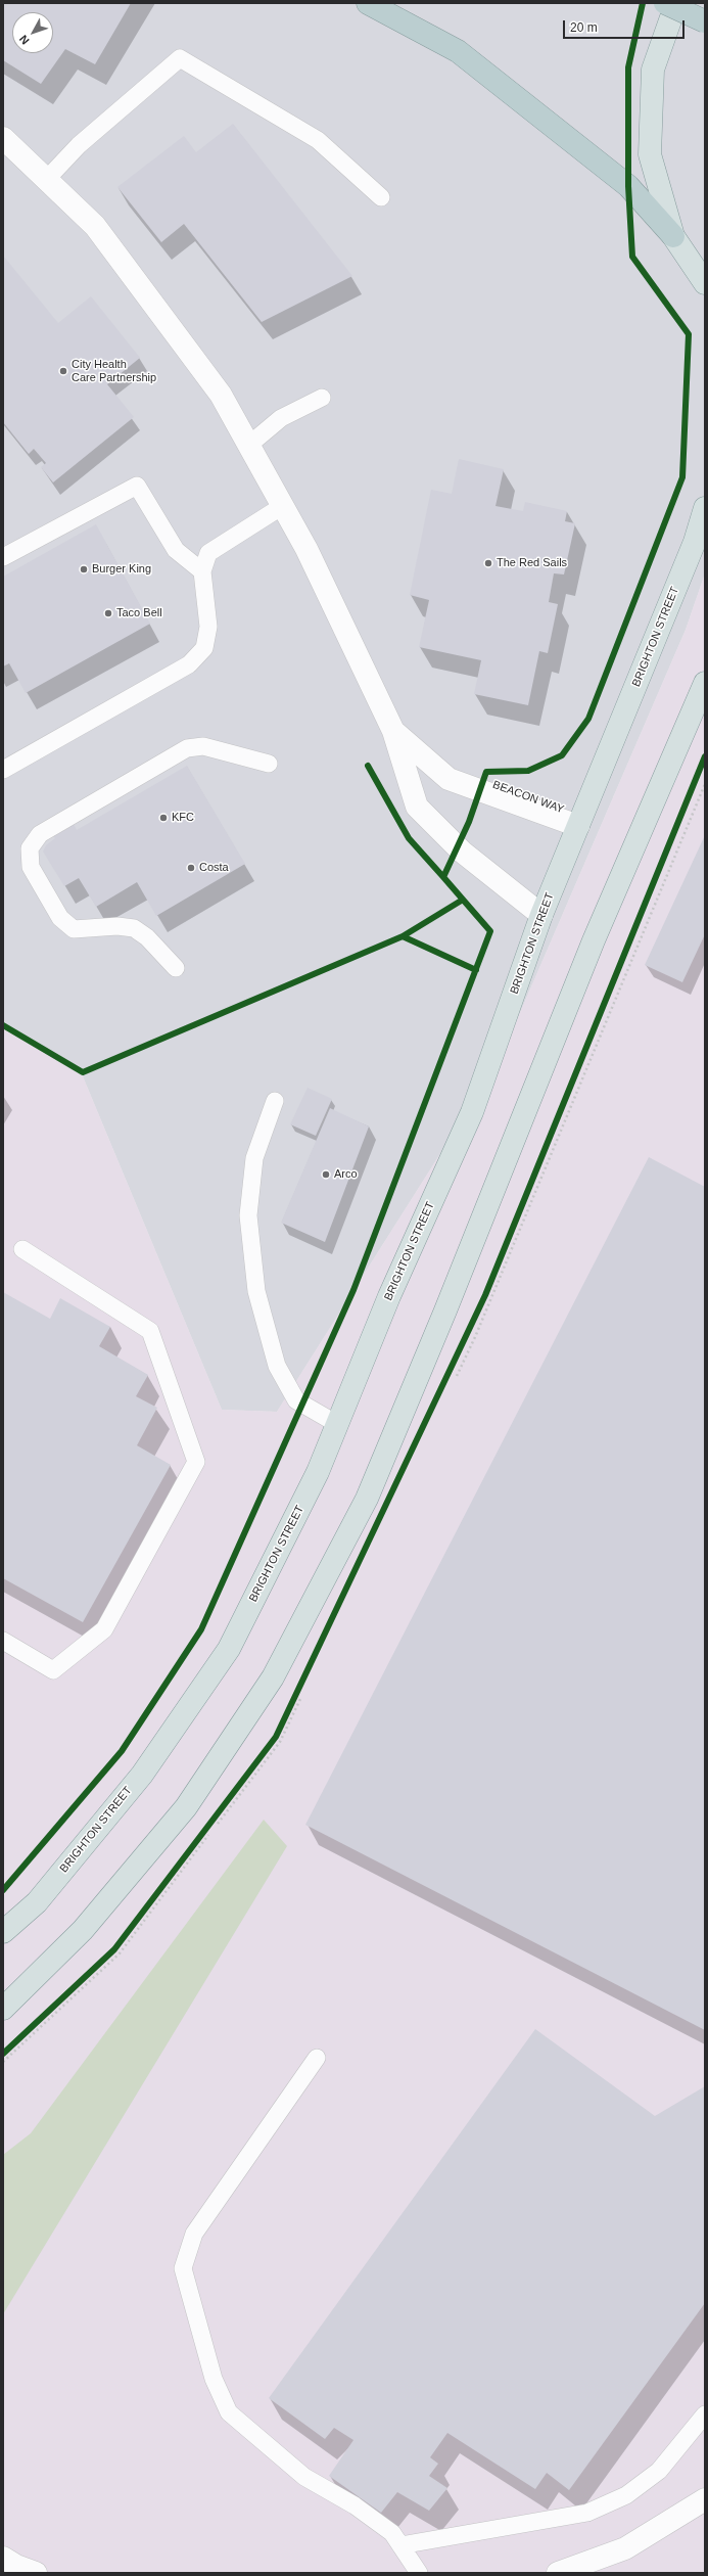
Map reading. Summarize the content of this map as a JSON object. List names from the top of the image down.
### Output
{
  "streets": {
    "main road": ["BRIGHTON STREET"],
    "street": ["BEACON WAY"]
  },
  "crossings": [
    ["BRIGHTON STREET", "BEACON WAY"]
  ],
  "places": [
    "City Health Care Partnership",
    "The Red Sails",
    "Burger King",
    "Taco Bell",
    "KFC",
    "Costa",
    "Arco"
  ],
  "scale_bar": "20 m",
  "north": "bottom left"
}
